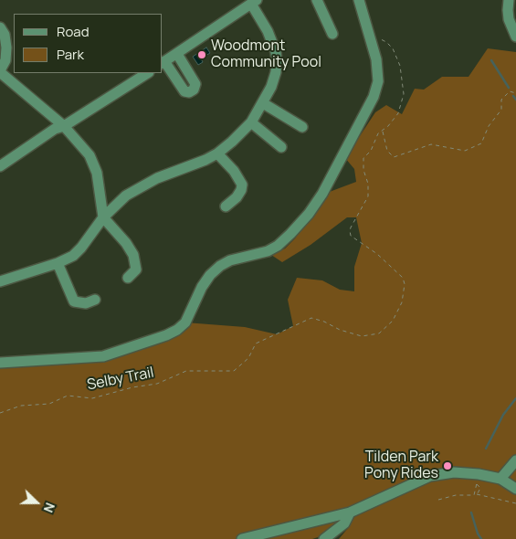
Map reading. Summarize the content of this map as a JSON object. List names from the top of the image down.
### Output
{
  "streets": {
    "path": ["Selby Trail"]
  },
  "places": ["Woodmont Community Pool", "Tilden Park Pony Rides"],
  "legend": ["Road", "Park"],
  "north": "right"
}
